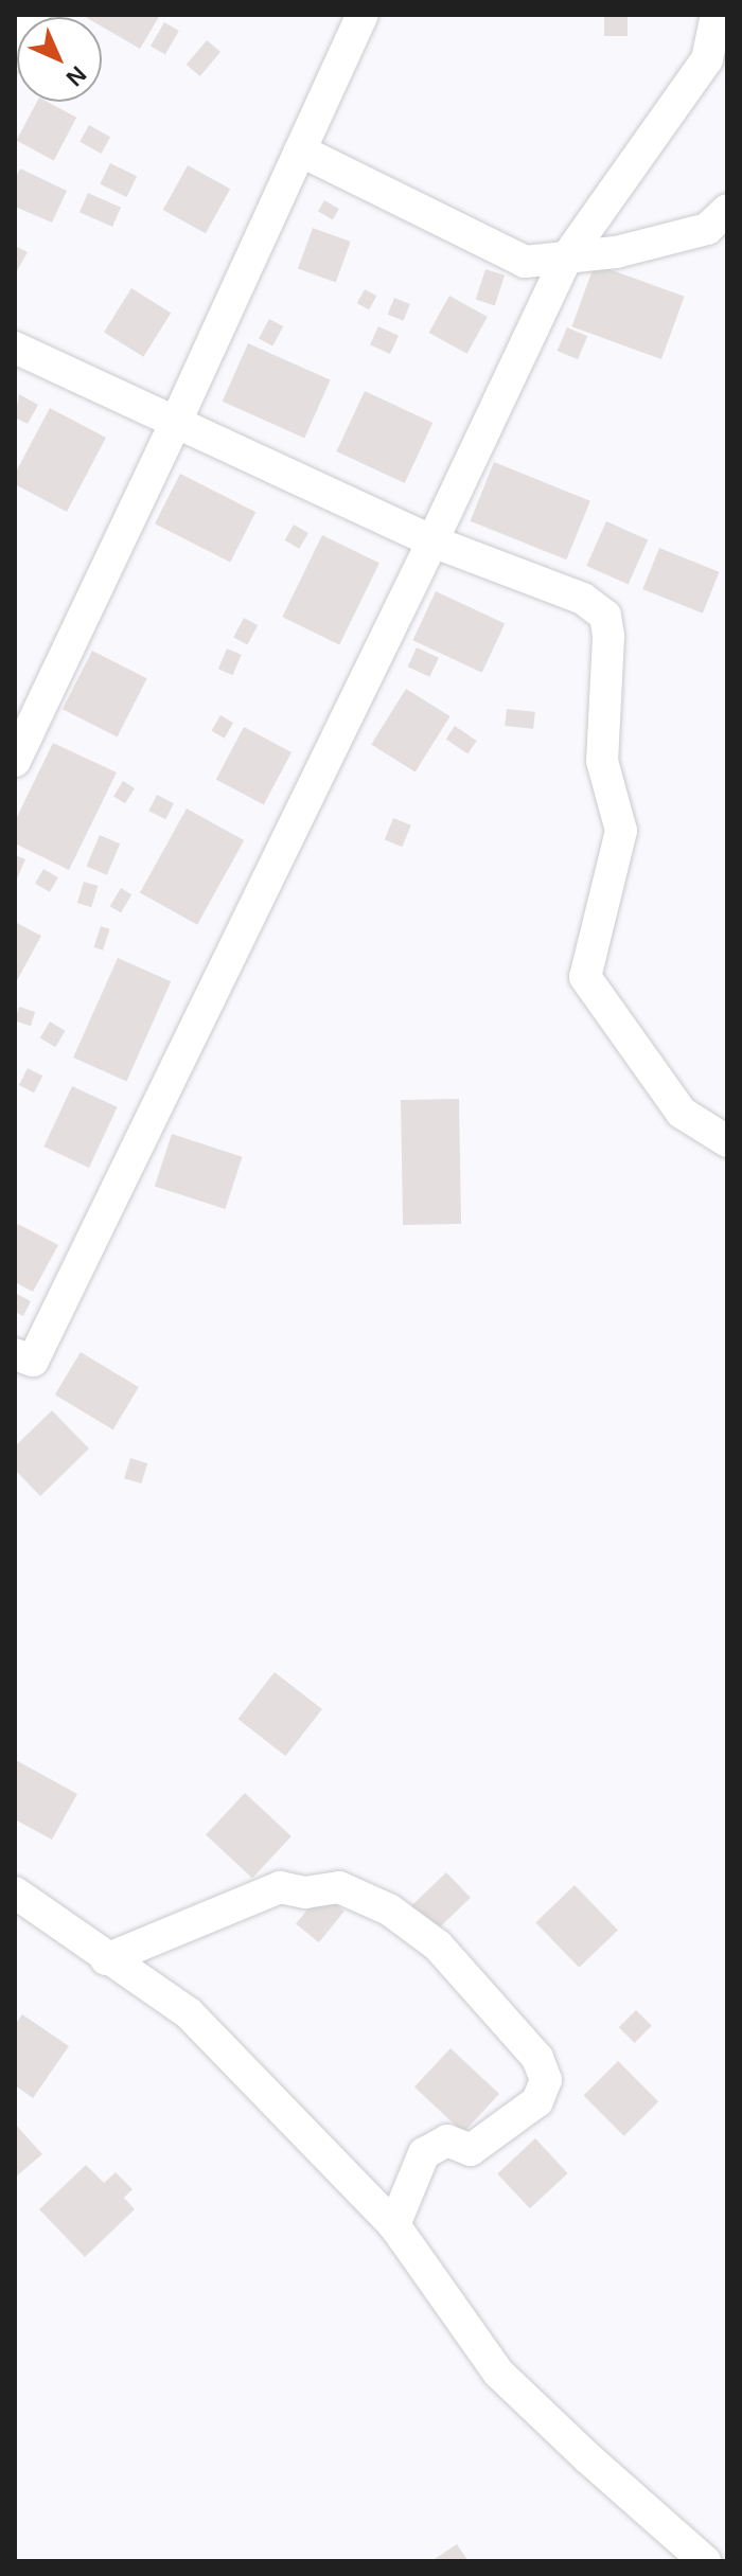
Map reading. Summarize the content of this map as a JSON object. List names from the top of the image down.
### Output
{
  "north": "bottom right"
}
